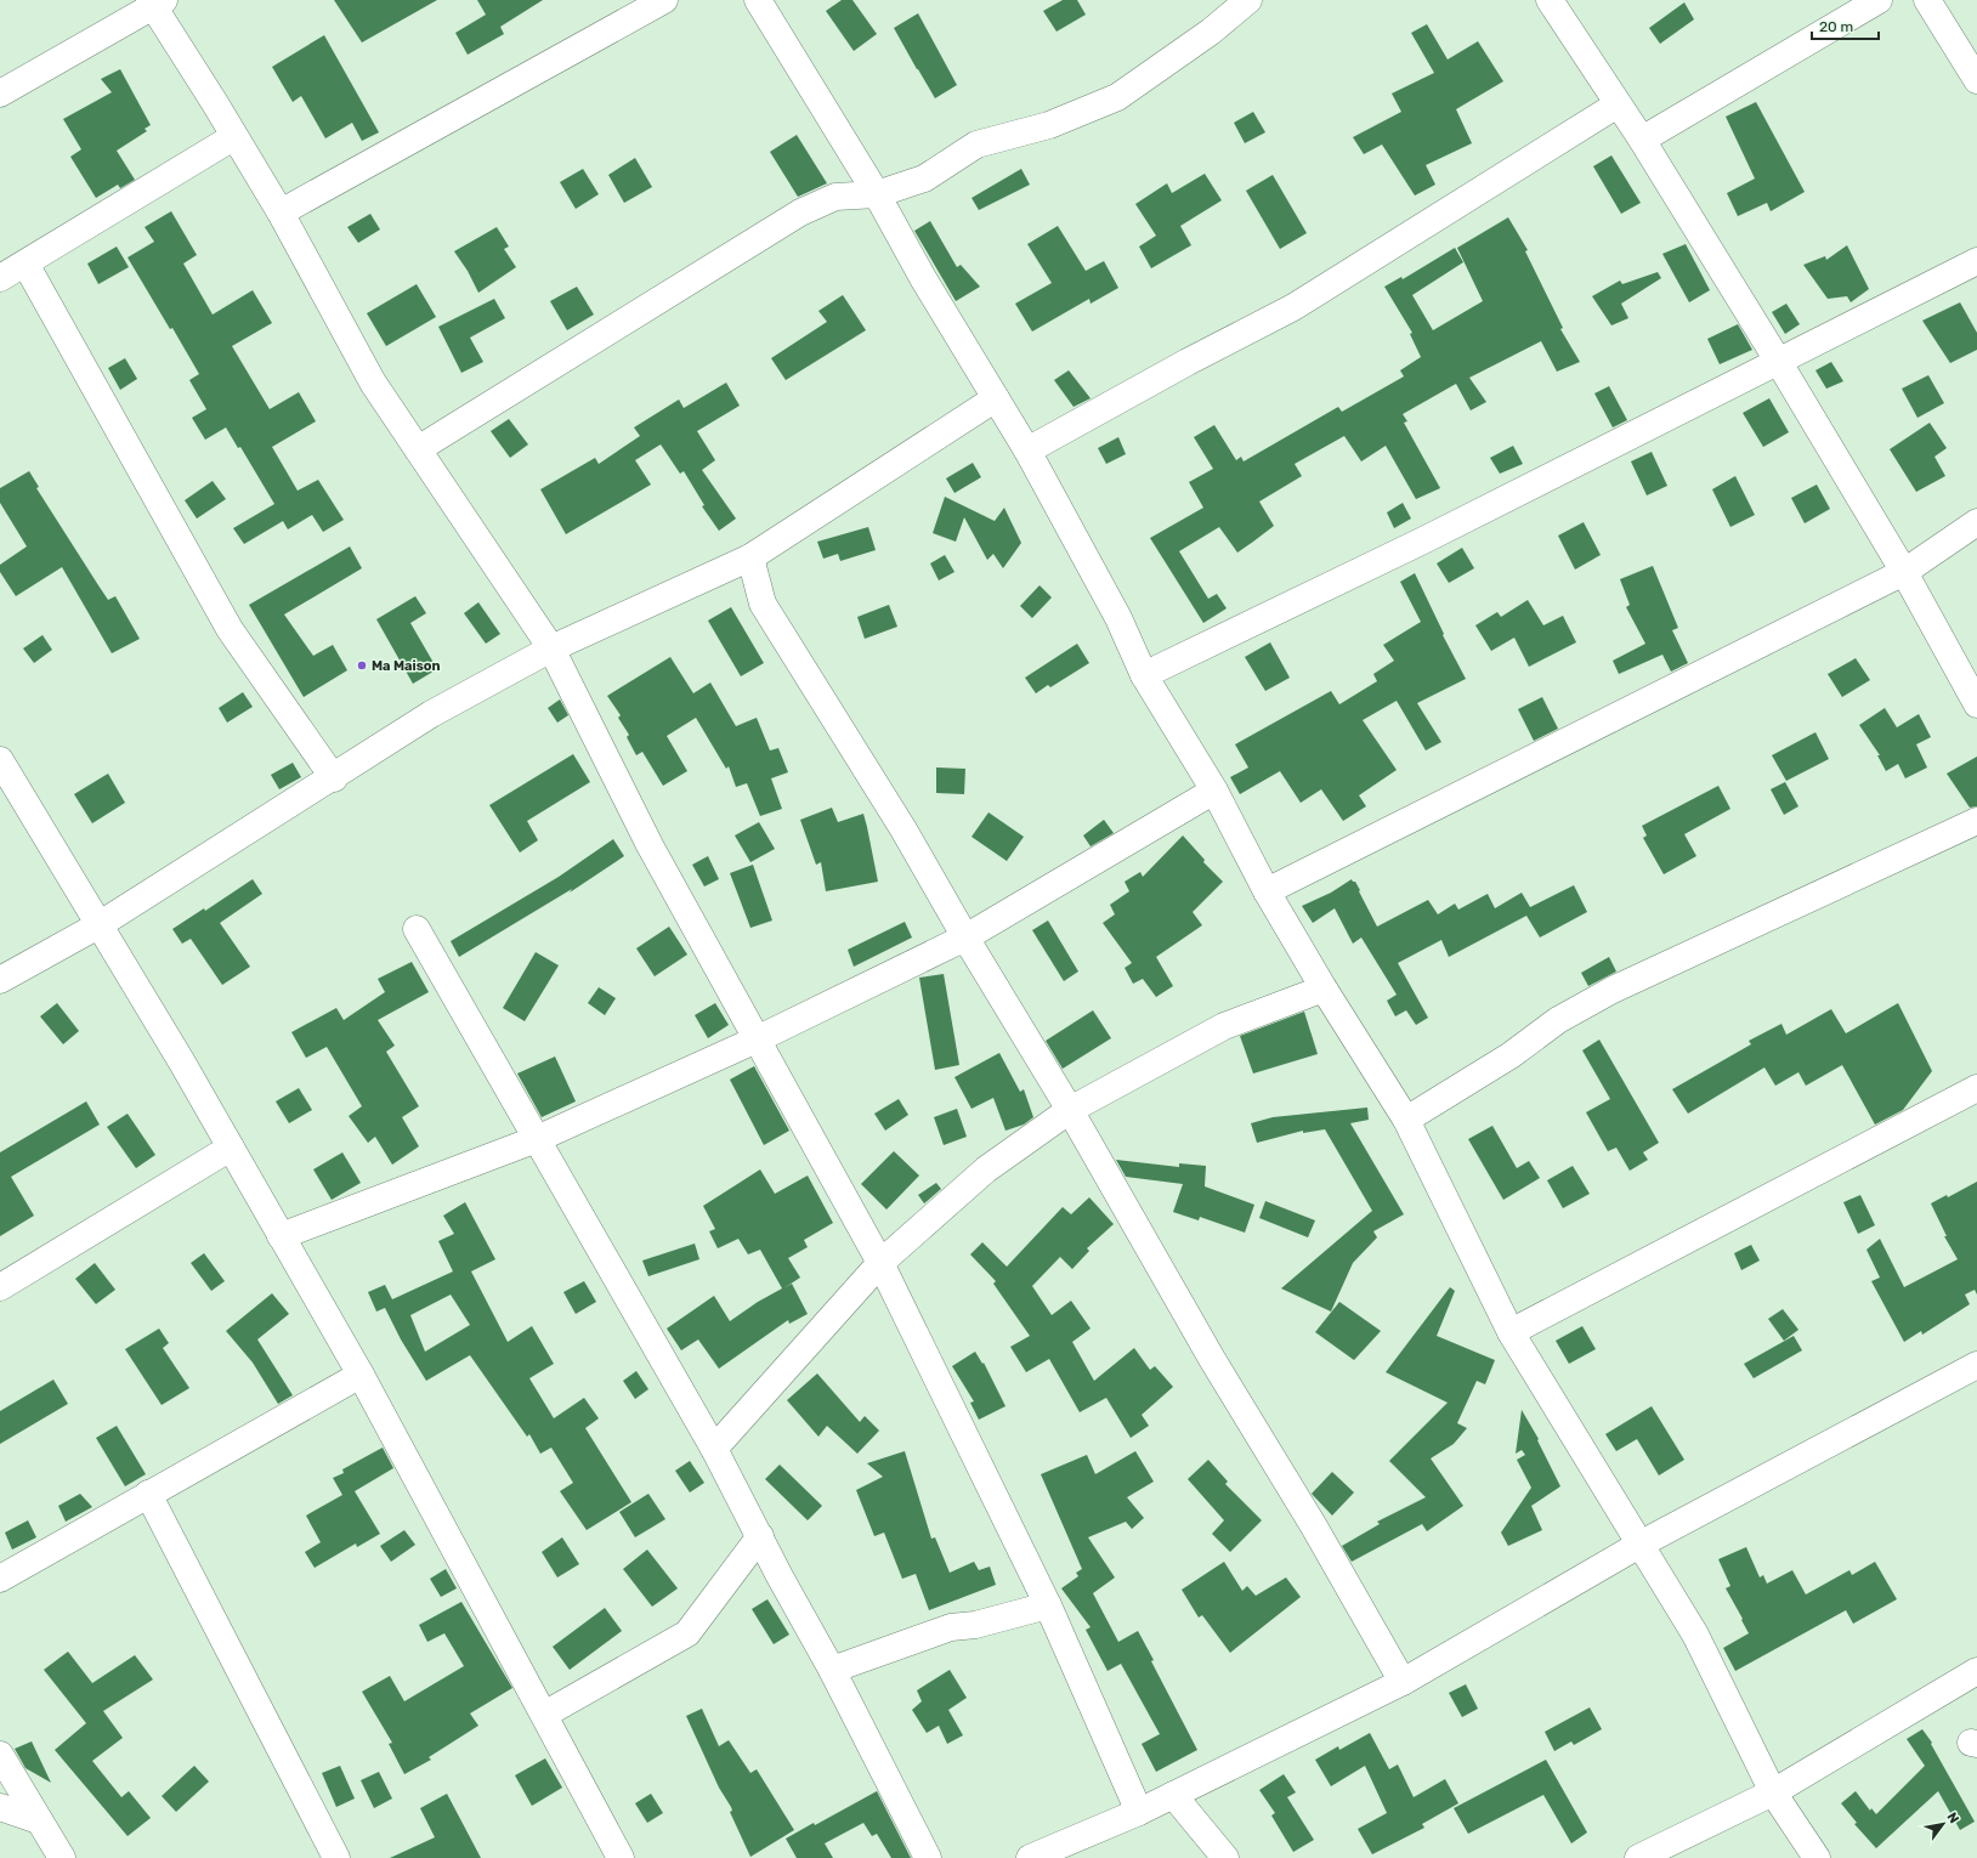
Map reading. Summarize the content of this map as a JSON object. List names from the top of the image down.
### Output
{
  "places": ["Ma Maison"],
  "scale_bar": "20 m",
  "north": "top right"
}
